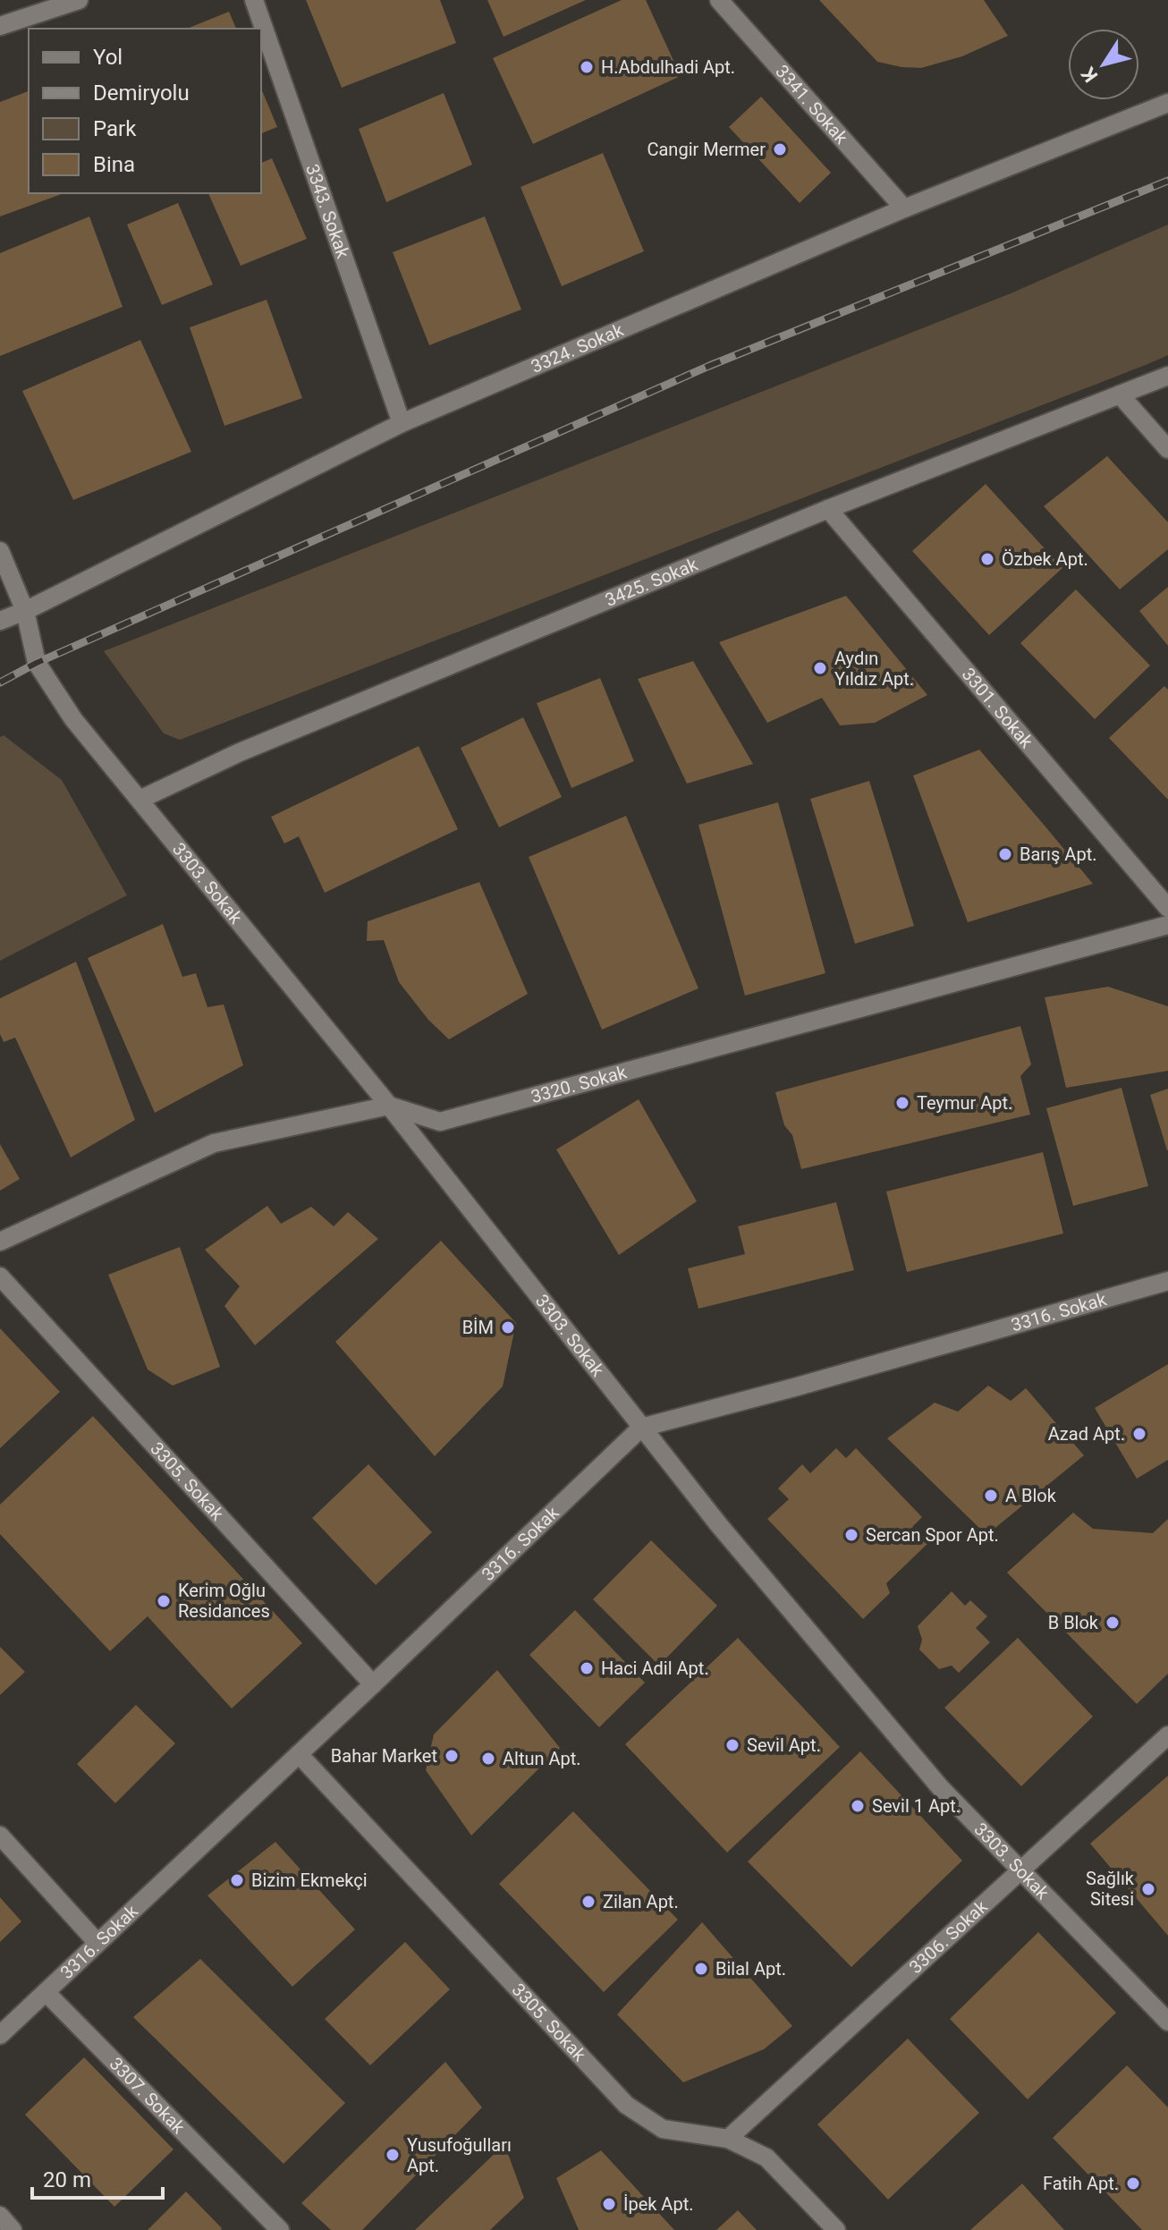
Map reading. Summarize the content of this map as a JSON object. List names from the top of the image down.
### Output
{
  "streets": {
    "street": [
      "3341. Sokak",
      "3343. Sokak",
      "3324. Sokak",
      "3425. Sokak",
      "3301. Sokak",
      "3303. Sokak",
      "3320. Sokak",
      "3316. Sokak",
      "3305. Sokak",
      "3306. Sokak",
      "3307. Sokak"
    ]
  },
  "crossings": [
    ["3341. Sokak", "3324. Sokak"],
    ["3343. Sokak", "3324. Sokak"],
    ["3324. Sokak", "3303. Sokak"],
    ["3425. Sokak", "3301. Sokak"],
    ["3425. Sokak", "3303. Sokak"],
    ["3303. Sokak", "3320. Sokak"],
    ["3303. Sokak", "3316. Sokak"],
    ["3303. Sokak", "3306. Sokak"],
    ["3316. Sokak", "3305. Sokak"],
    ["3316. Sokak", "3307. Sokak"],
    ["3305. Sokak", "3306. Sokak"]
  ],
  "places": [
    "H.Abdulhadi Apt.",
    "Cangir Mermer",
    "Özbek Apt.",
    "Aydın Yıldız Apt.",
    "Barış Apt.",
    "Teymur Apt.",
    "BİM",
    "Azad Apt.",
    "A Blok",
    "Sercan Spor Apt.",
    "Kerim Oğlu Residances",
    "B Blok",
    "Haci Adil Apt.",
    "Sevil Apt.",
    "Bahar Market",
    "Altun Apt.",
    "Sevil 1 Apt.",
    "Bizim Ekmekçi",
    "Sağlık Sitesi",
    "Zilan Apt.",
    "Bilal Apt.",
    "Yusufoğulları Apt.",
    "Fatih Apt.",
    "İpek Apt."
  ],
  "legend": [
    "Yol",
    "Demiryolu",
    "Park",
    "Bina"
  ],
  "scale_bar": "20 m",
  "north": "bottom left"
}
